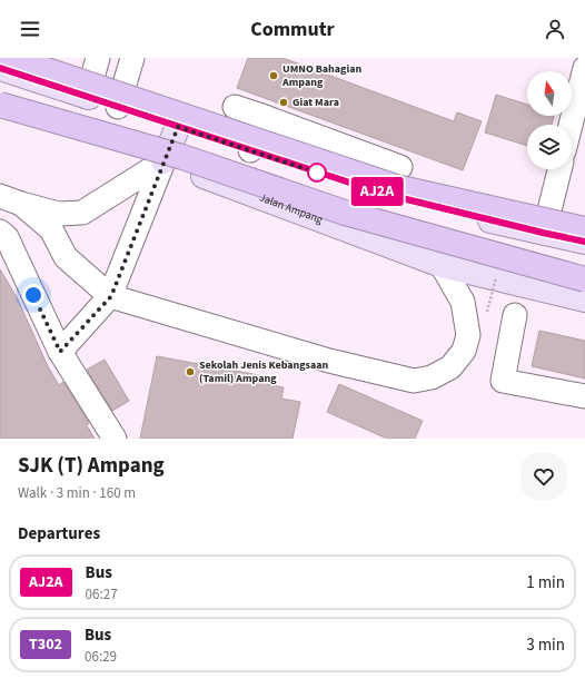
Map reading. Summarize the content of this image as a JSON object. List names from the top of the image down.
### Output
{
  "streets": {
    "main road": ["Jalan Ampang"]
  },
  "places": ["UMNO Bahagian Ampang", "Giat Mara", "Sekolah Jenis Kebangsaan (Tamil) Ampang"],
  "lines": ["bus line AJ2A"],
  "north": "top",
  "page": {
    "header": "Commutr",
    "on_map": "AJ2A",
    "heading": [
      ["SJK (T) Ampang", "Walk · 3 min · 160 m"],
      "Departures"
    ],
    "list": [
      {
        "mark": "AJ2A",
        "name": "Bus",
        "note": "06:27",
        "value": "1 min"
      },
      {
        "mark": "T302",
        "name": "Bus",
        "note": "06:29",
        "value": "3 min"
      }
    ]
  }
}
